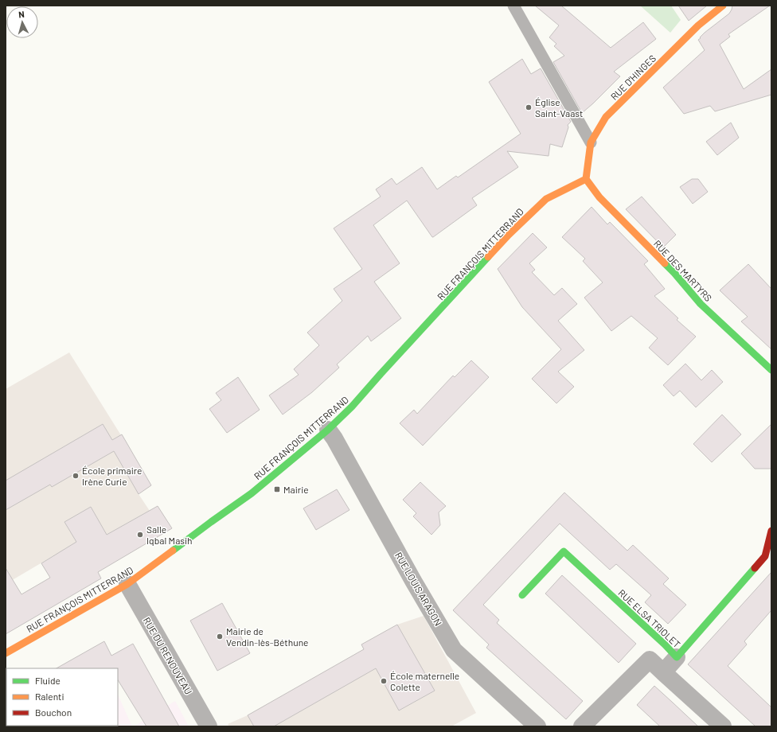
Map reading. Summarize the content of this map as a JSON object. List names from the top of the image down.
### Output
{
  "streets": {
    "street": [
      "RUE D'HINGES",
      "RUE FRANÇOIS MITTERRAND",
      "RUE DES MARTYRS",
      "RUE LOUIS ARAGON",
      "RUE ELSA TRIOLET",
      "RUE DU RENOUVEAU"
    ]
  },
  "crossings": [
    ["RUE D'HINGES", "RUE FRANÇOIS MITTERRAND"],
    ["RUE D'HINGES", "RUE DES MARTYRS"],
    ["RUE FRANÇOIS MITTERRAND", "RUE DES MARTYRS"],
    ["RUE FRANÇOIS MITTERRAND", "RUE LOUIS ARAGON"],
    ["RUE FRANÇOIS MITTERRAND", "RUE DU RENOUVEAU"]
  ],
  "places": {
    "other": [
      "Église Saint-Vaast",
      "École primaire Irène Curie",
      "Salle Iqbal Masih",
      "Mairie de Vendin-lès-Béthune",
      "École maternelle Colette"
    ],
    "transit": ["Mairie"]
  },
  "legend": ["Fluide", "Ralenti", "Bouchon"],
  "north": "top"
}
